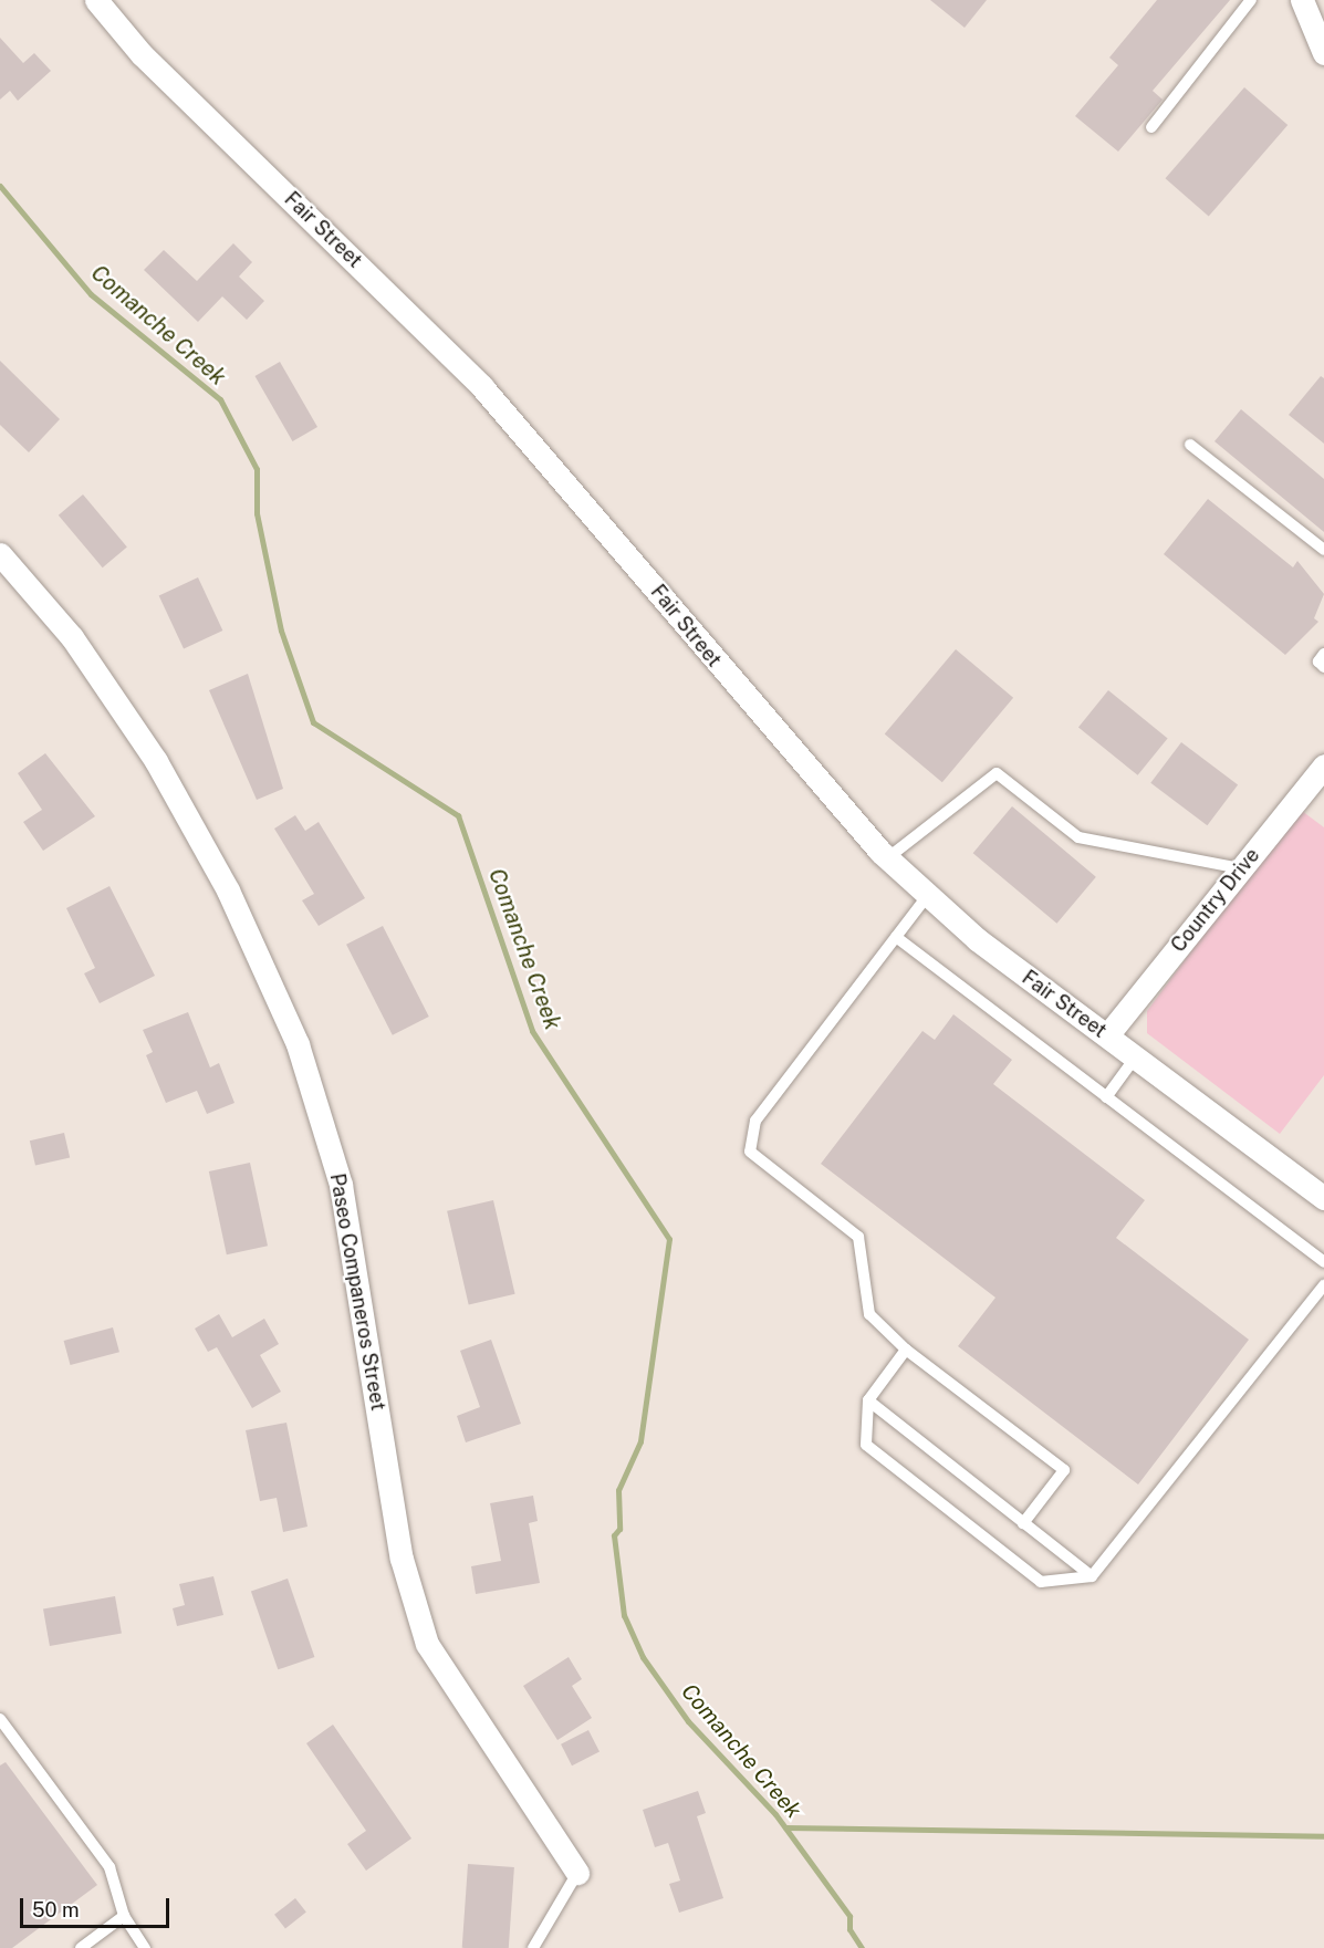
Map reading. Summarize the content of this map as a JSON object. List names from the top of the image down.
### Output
{
  "streets": {
    "street": ["Fair Street", "Country Drive", "Paseo Companeros Street"]
  },
  "crossings": [
    ["Fair Street", "Country Drive"]
  ],
  "water": ["Comanche Creek"],
  "scale_bar": "50 m"
}
